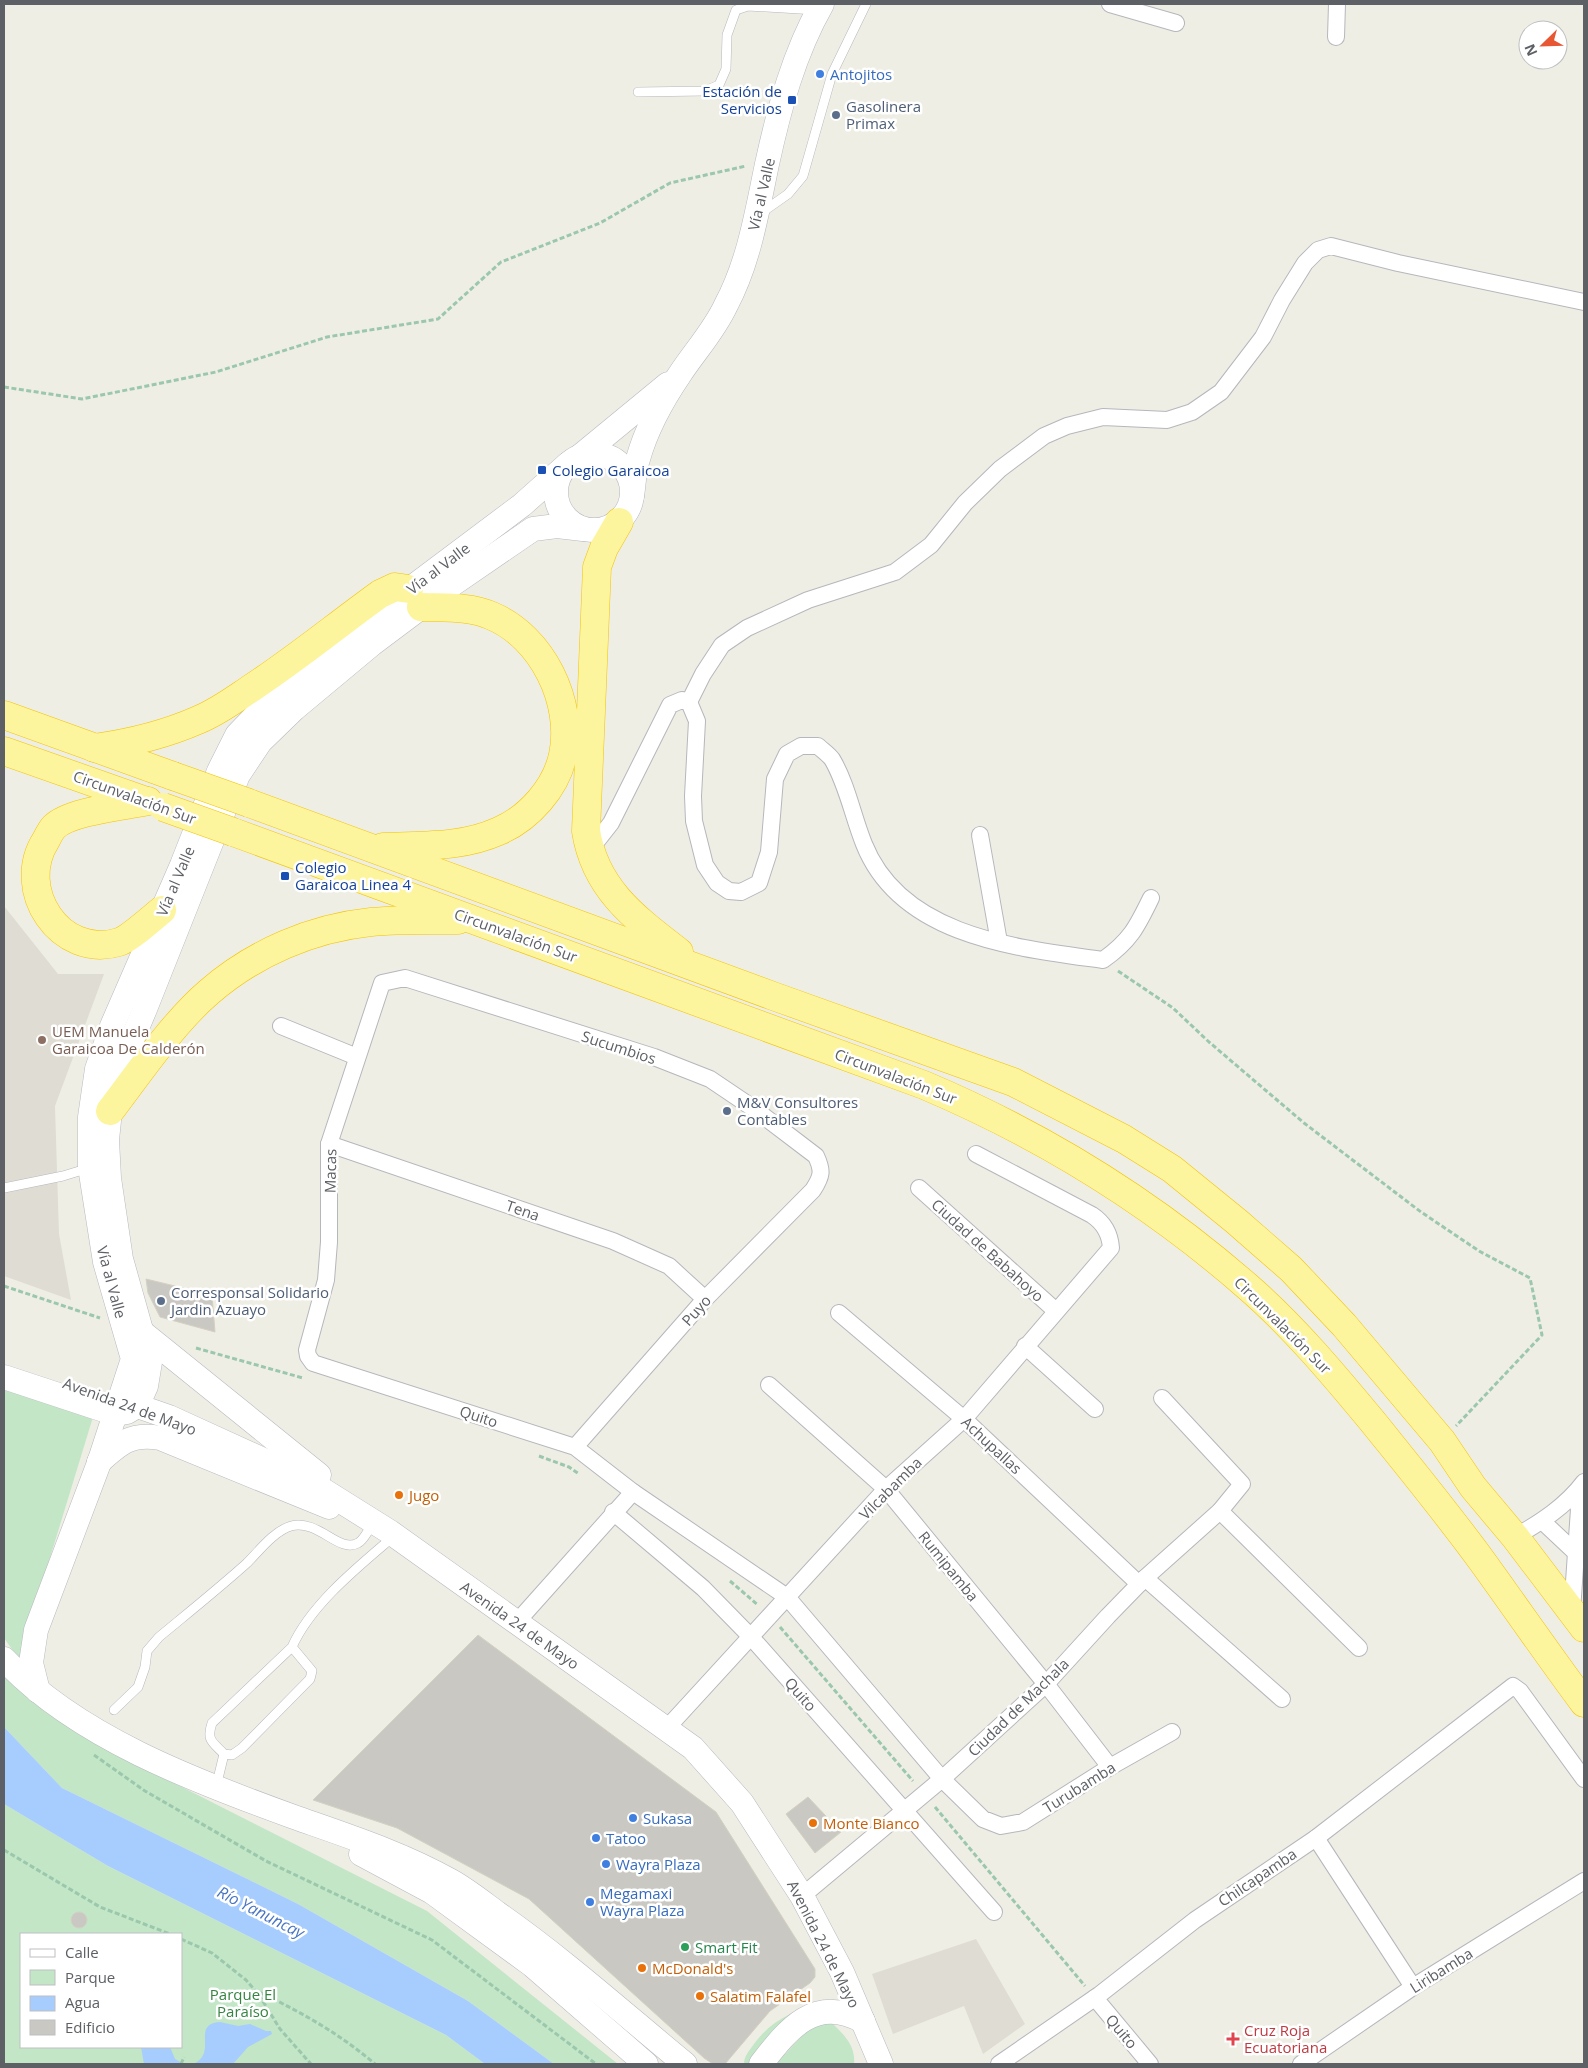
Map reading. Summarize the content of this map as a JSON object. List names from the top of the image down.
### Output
{
  "streets": {
    "highway": ["Circunvalación Sur"],
    "main road": ["Vía al Valle", "Avenida 24 de Mayo"],
    "street": [
      "Sucumbios",
      "Macas",
      "Tena",
      "Ciudad de Babahoyo",
      "Puyo",
      "Quito",
      "Achupallas",
      "Vilcabamba",
      "Rumipamba",
      "Ciudad de Machala",
      "Turubamba",
      "Chilcapamba",
      "Liribamba"
    ]
  },
  "crossings": [
    ["Vía al Valle", "Avenida 24 de Mayo"],
    ["Sucumbios", "Macas"],
    ["Sucumbios", "Puyo"],
    ["Macas", "Tena"],
    ["Macas", "Quito"],
    ["Tena", "Puyo"],
    ["Ciudad de Babahoyo", "Vilcabamba"],
    ["Puyo", "Quito"],
    ["Avenida 24 de Mayo", "Vilcabamba"],
    ["Avenida 24 de Mayo", "Ciudad de Machala"],
    ["Quito", "Vilcabamba"],
    ["Quito", "Ciudad de Machala"],
    ["Quito", "Turubamba"],
    ["Quito", "Chilcapamba"],
    ["Achupallas", "Vilcabamba"],
    ["Achupallas", "Ciudad de Machala"],
    ["Vilcabamba", "Rumipamba"],
    ["Rumipamba", "Ciudad de Machala"],
    ["Rumipamba", "Turubamba"]
  ],
  "water": ["Río Yanuncay"],
  "parks": ["Parque El Paraíso"],
  "places": {
    "other": [
      "Antojitos",
      "Gasolinera Primax",
      "UEM Manuela Garaicoa De Calderón",
      "M&V Consultores Contables",
      "Corresponsal Solidario Jardin Azuayo",
      "Jugo",
      "Sukasa",
      "Monte Bianco",
      "Tatoo",
      "Wayra Plaza",
      "Megamaxi Wayra Plaza",
      "Smart Fit",
      "McDonald's",
      "Salatim Falafel"
    ],
    "transit": ["Estación de Servicios", "Colegio Garaicoa", "Colegio Garaicoa Linea 4"],
    "health": ["Cruz Roja Ecuatoriana"]
  },
  "legend": [
    "Calle",
    "Parque",
    "Agua",
    "Edificio"
  ],
  "north": "bottom left"
}
